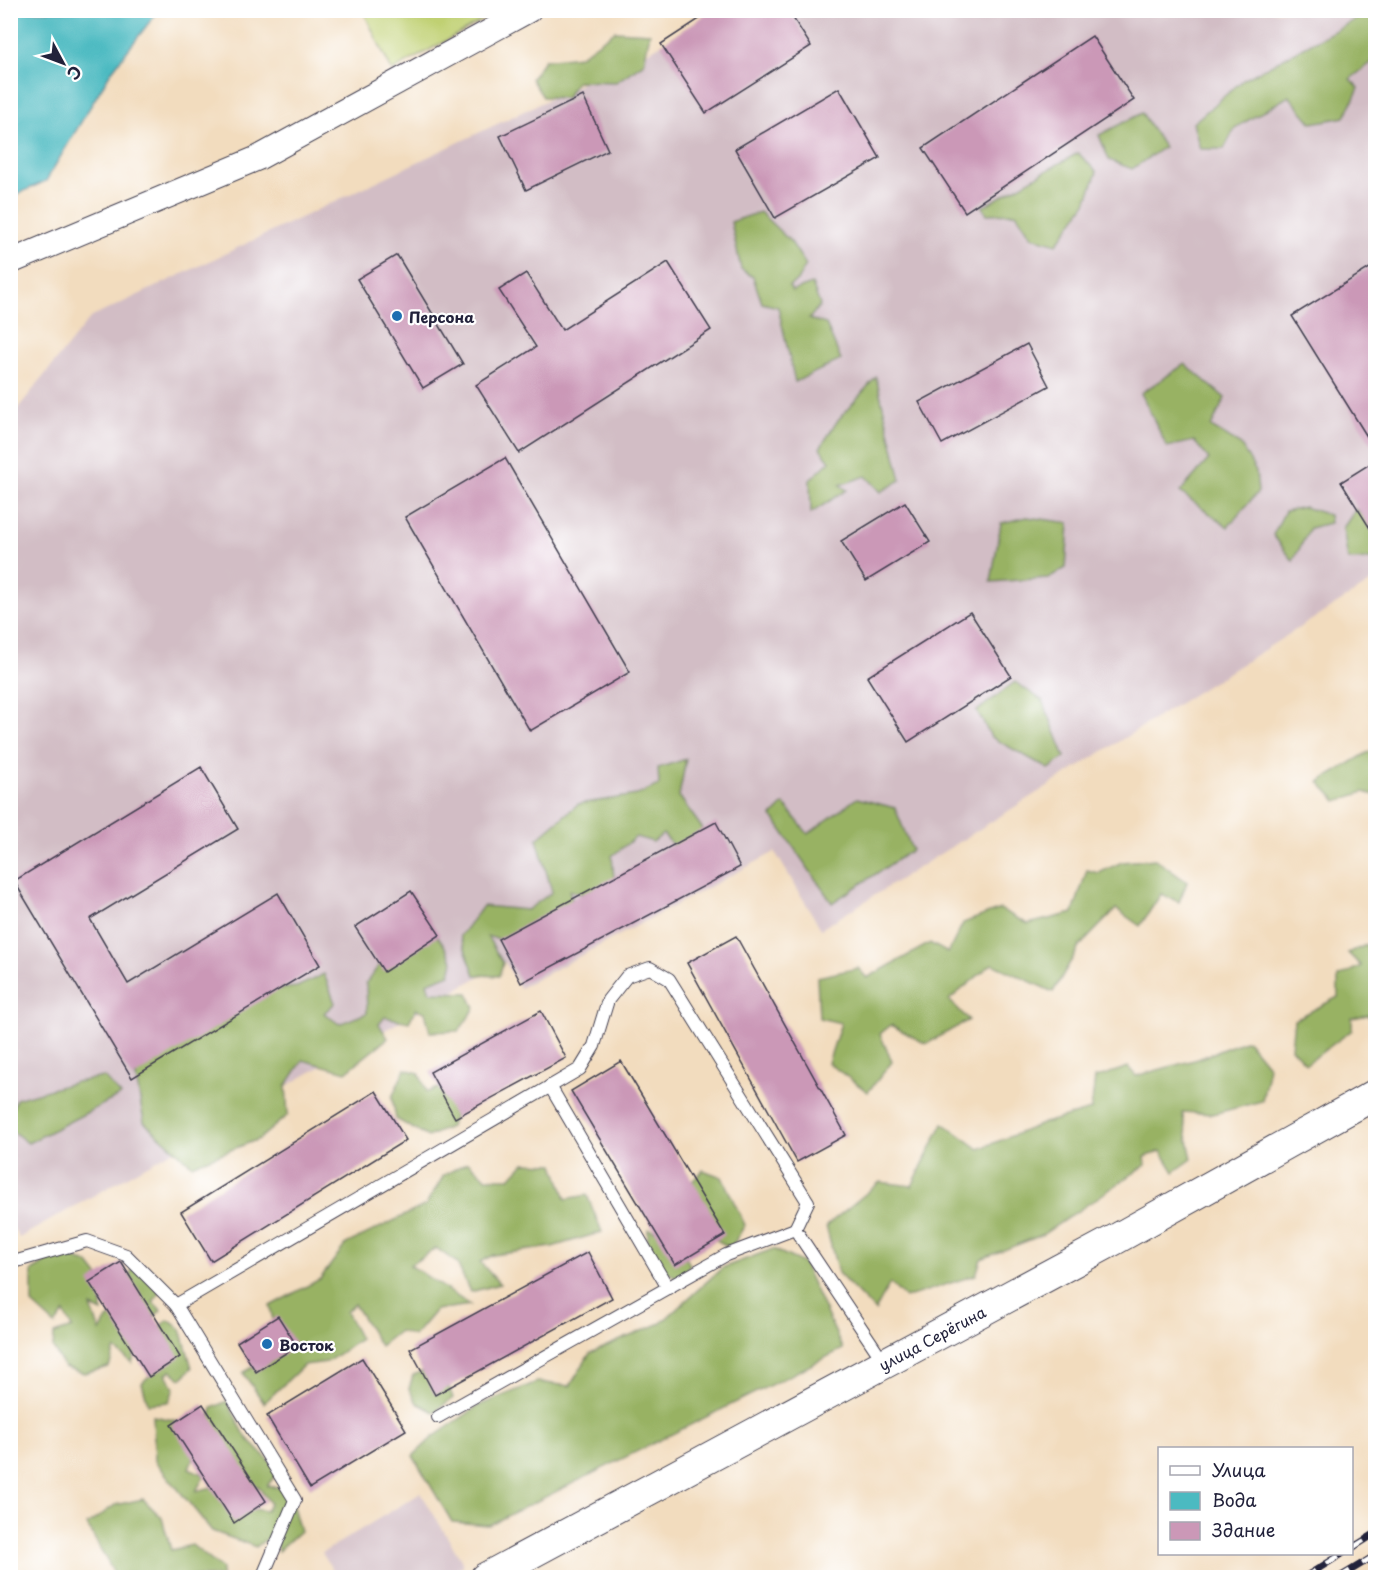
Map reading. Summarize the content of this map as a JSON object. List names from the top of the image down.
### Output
{
  "streets": {
    "street": ["улица Серёгина"]
  },
  "places": ["Персона", "Восток"],
  "legend": ["Улица", "Вода", "Здание"],
  "north": "bottom right"
}
